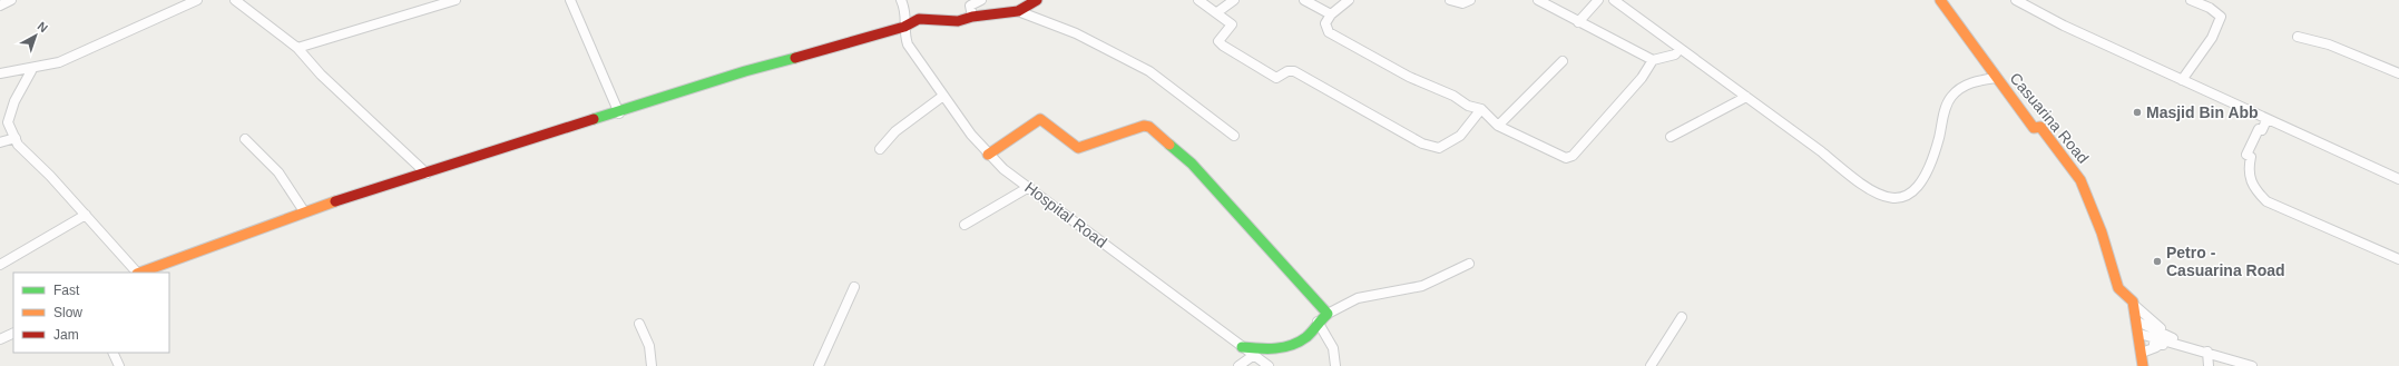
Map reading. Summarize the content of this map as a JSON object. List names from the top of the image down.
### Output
{
  "streets": {
    "street": ["Casuarina Road", "Hospital Road"]
  },
  "places": ["Masjid Bin Abb", "Petro - Casuarina Road"],
  "legend": ["Fast", "Slow", "Jam"],
  "north": "top right"
}
